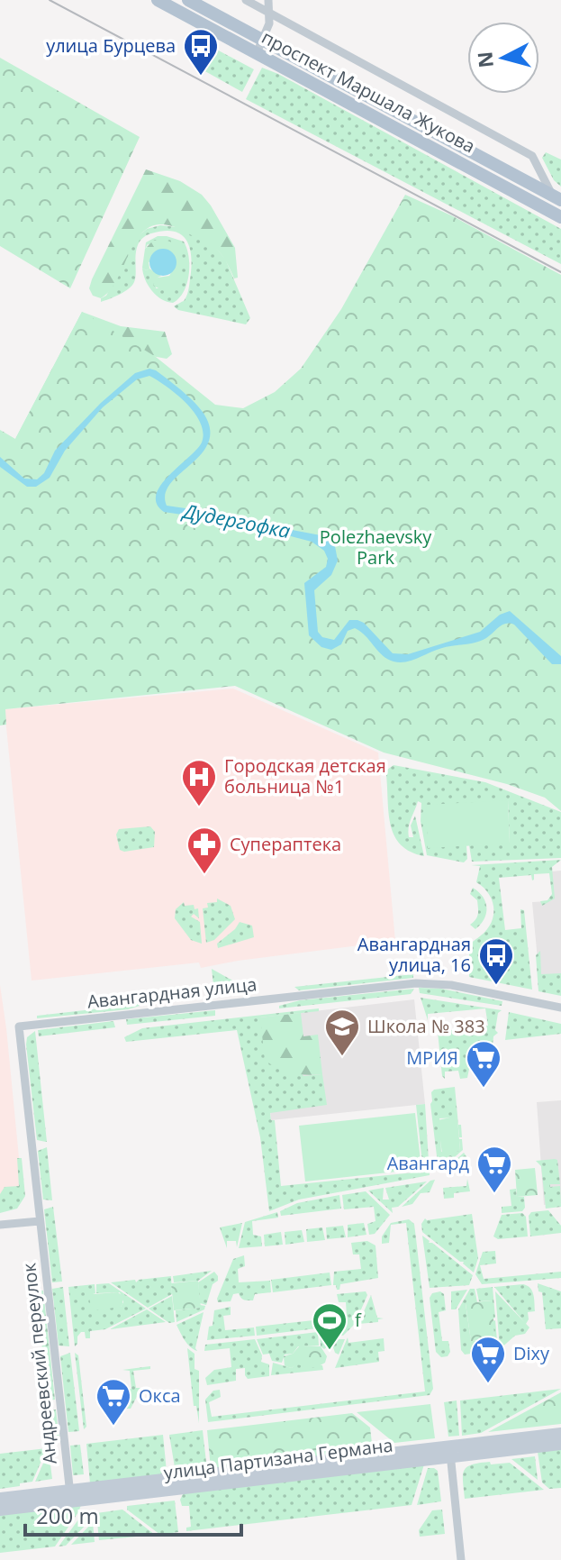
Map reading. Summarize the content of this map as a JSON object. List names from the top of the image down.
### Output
{
  "streets": {
    "main road": ["проспект Маршала Жукова", "улица Партизана Германа"],
    "street": ["Авангардная улица", "Андреевский переулок"]
  },
  "crossings": [
    ["Авангардная улица", "Андреевский переулок"],
    ["Андреевский переулок", "улица Партизана Германа"]
  ],
  "water": ["Дудергофка"],
  "parks": ["Polezhaevsky Park"],
  "places": {
    "bus stop": ["улица Бурцева", "Авангардная улица, 16"],
    "hospital": ["Городская детская больница №1"],
    "pharmacy": ["Супераптека"],
    "school or university": ["Школа № 383"],
    "supermarket": [
      "МРИЯ",
      "Авангард",
      "Dixy",
      "Окса"
    ],
    "sports": ["f"]
  },
  "scale_bar": "200 m",
  "north": "left"
}
